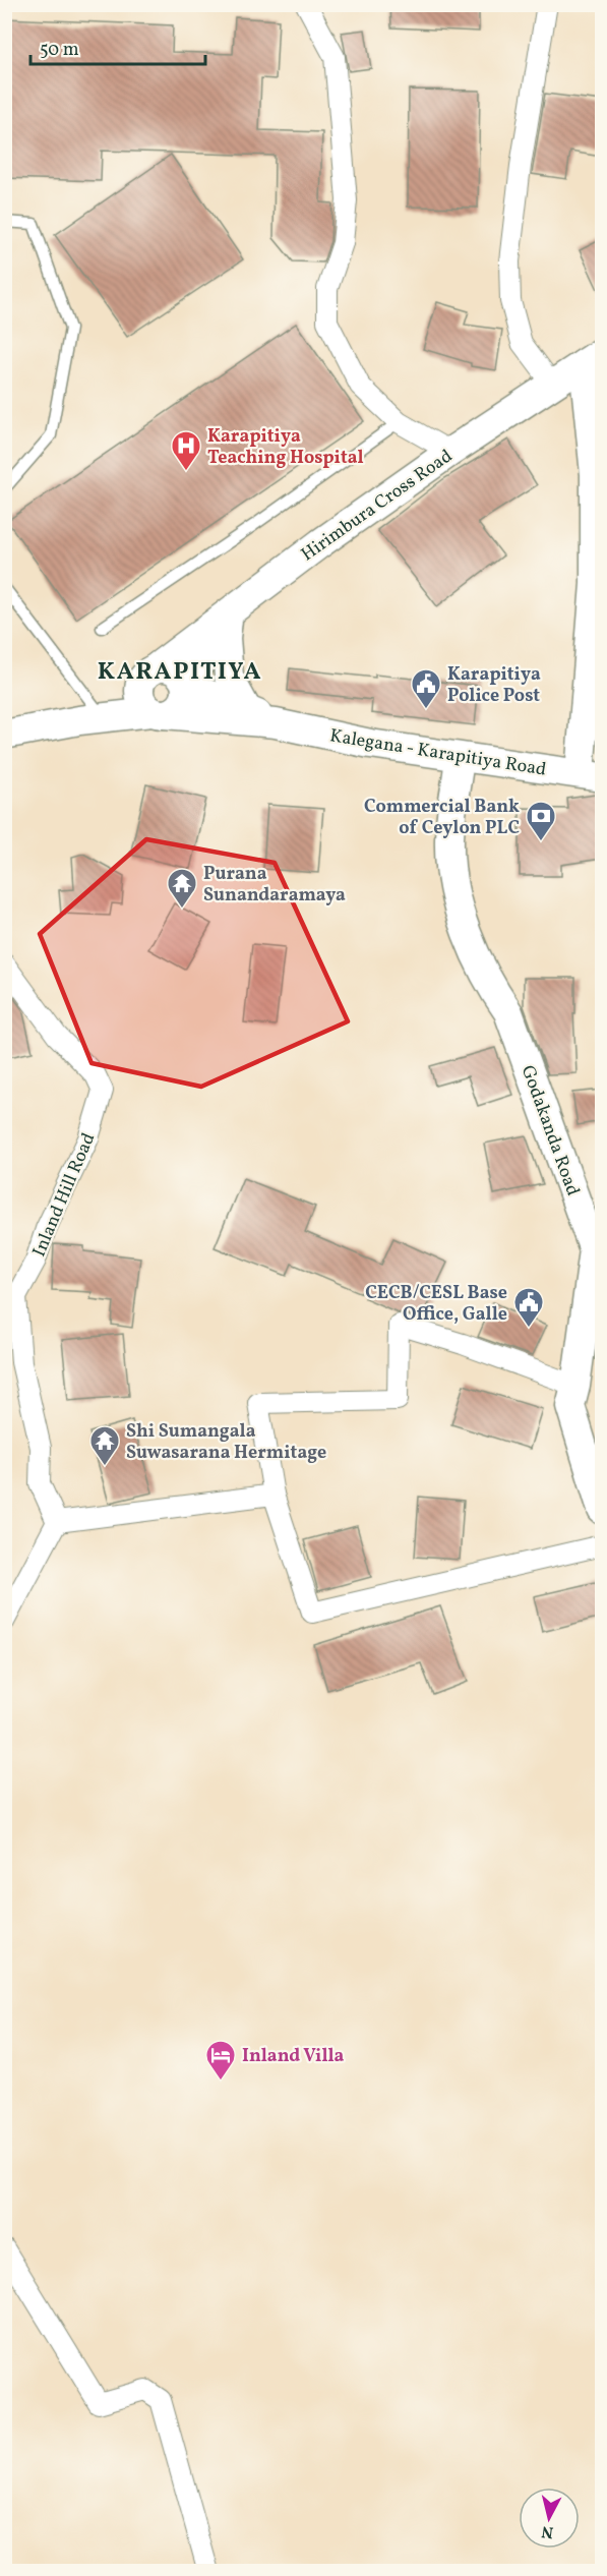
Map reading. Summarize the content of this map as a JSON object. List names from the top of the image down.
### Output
{
  "streets": {
    "main road": ["Hirimbura Cross Road", "Kalegana - Karapitiya Road", "Godakanda Road"],
    "street": ["Inland Hill Road"]
  },
  "crossings": [
    ["Hirimbura Cross Road", "Kalegana - Karapitiya Road"],
    ["Kalegana - Karapitiya Road", "Godakanda Road"]
  ],
  "districts": ["KARAPITIYA"],
  "places": {
    "hospital": ["Karapitiya Teaching Hospital"],
    "public building": ["Karapitiya Police Post", "CECB/CESL Base Office, Galle"],
    "bank": ["Commercial Bank of Ceylon PLC"],
    "temple": ["Purana Sunandaramaya", "Shi Sumangala Suwasarana Hermitage"],
    "hotel": ["Inland Villa"]
  },
  "scale_bar": "50 m",
  "north": "bottom"
}
